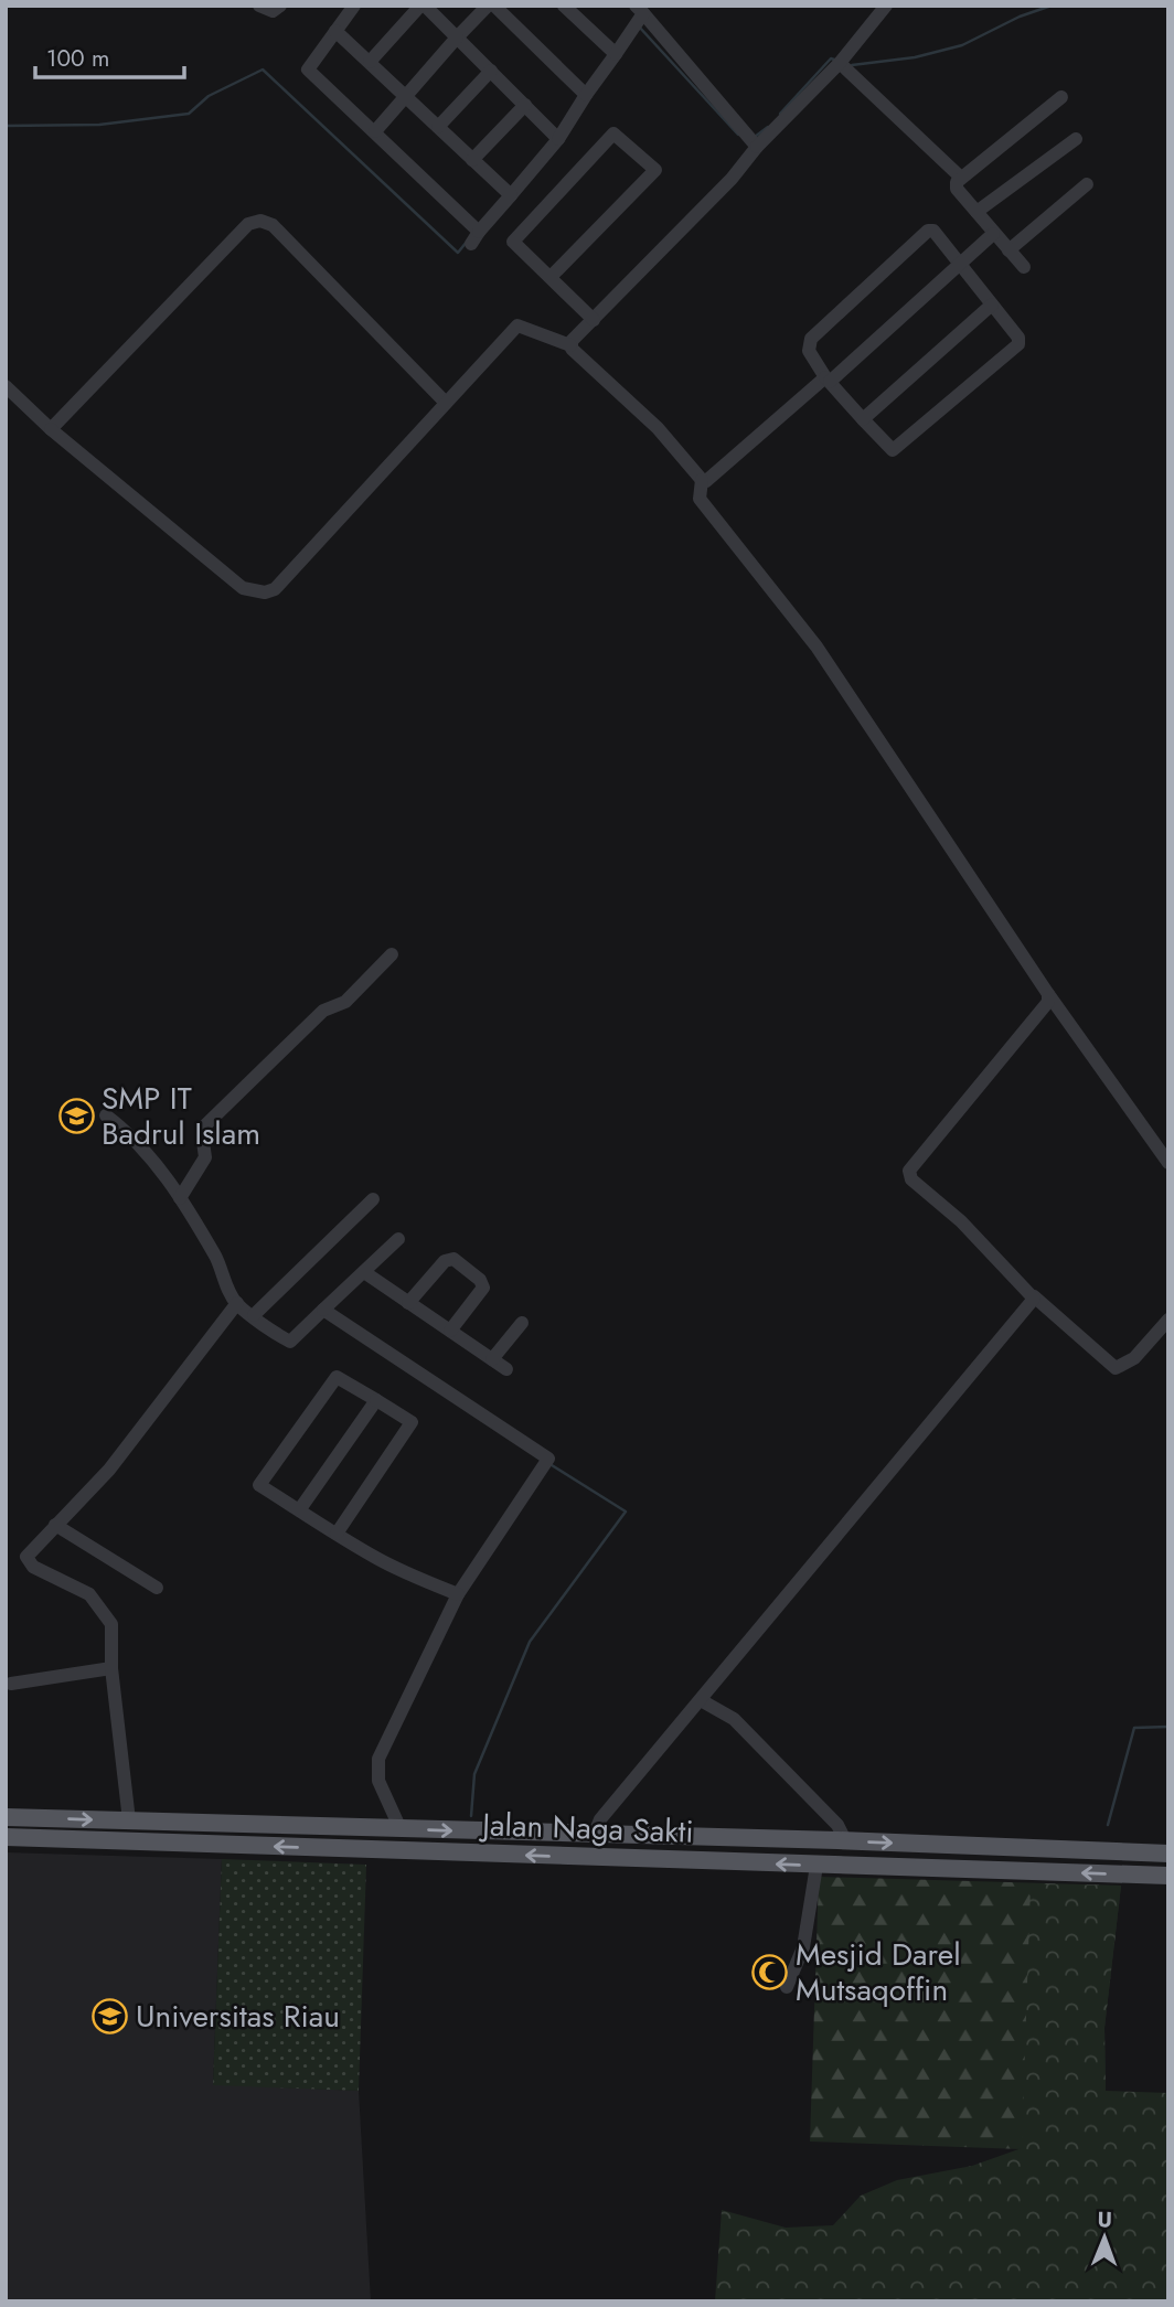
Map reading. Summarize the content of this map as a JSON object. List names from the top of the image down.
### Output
{
  "streets": {
    "main road": ["Jalan Naga Sakti"]
  },
  "places": {
    "school or university": ["SMP IT Badrul Islam", "Universitas Riau"],
    "mosque": ["Mesjid Darel Mutsaqoffin"]
  },
  "scale_bar": "100 m",
  "north": "top"
}
